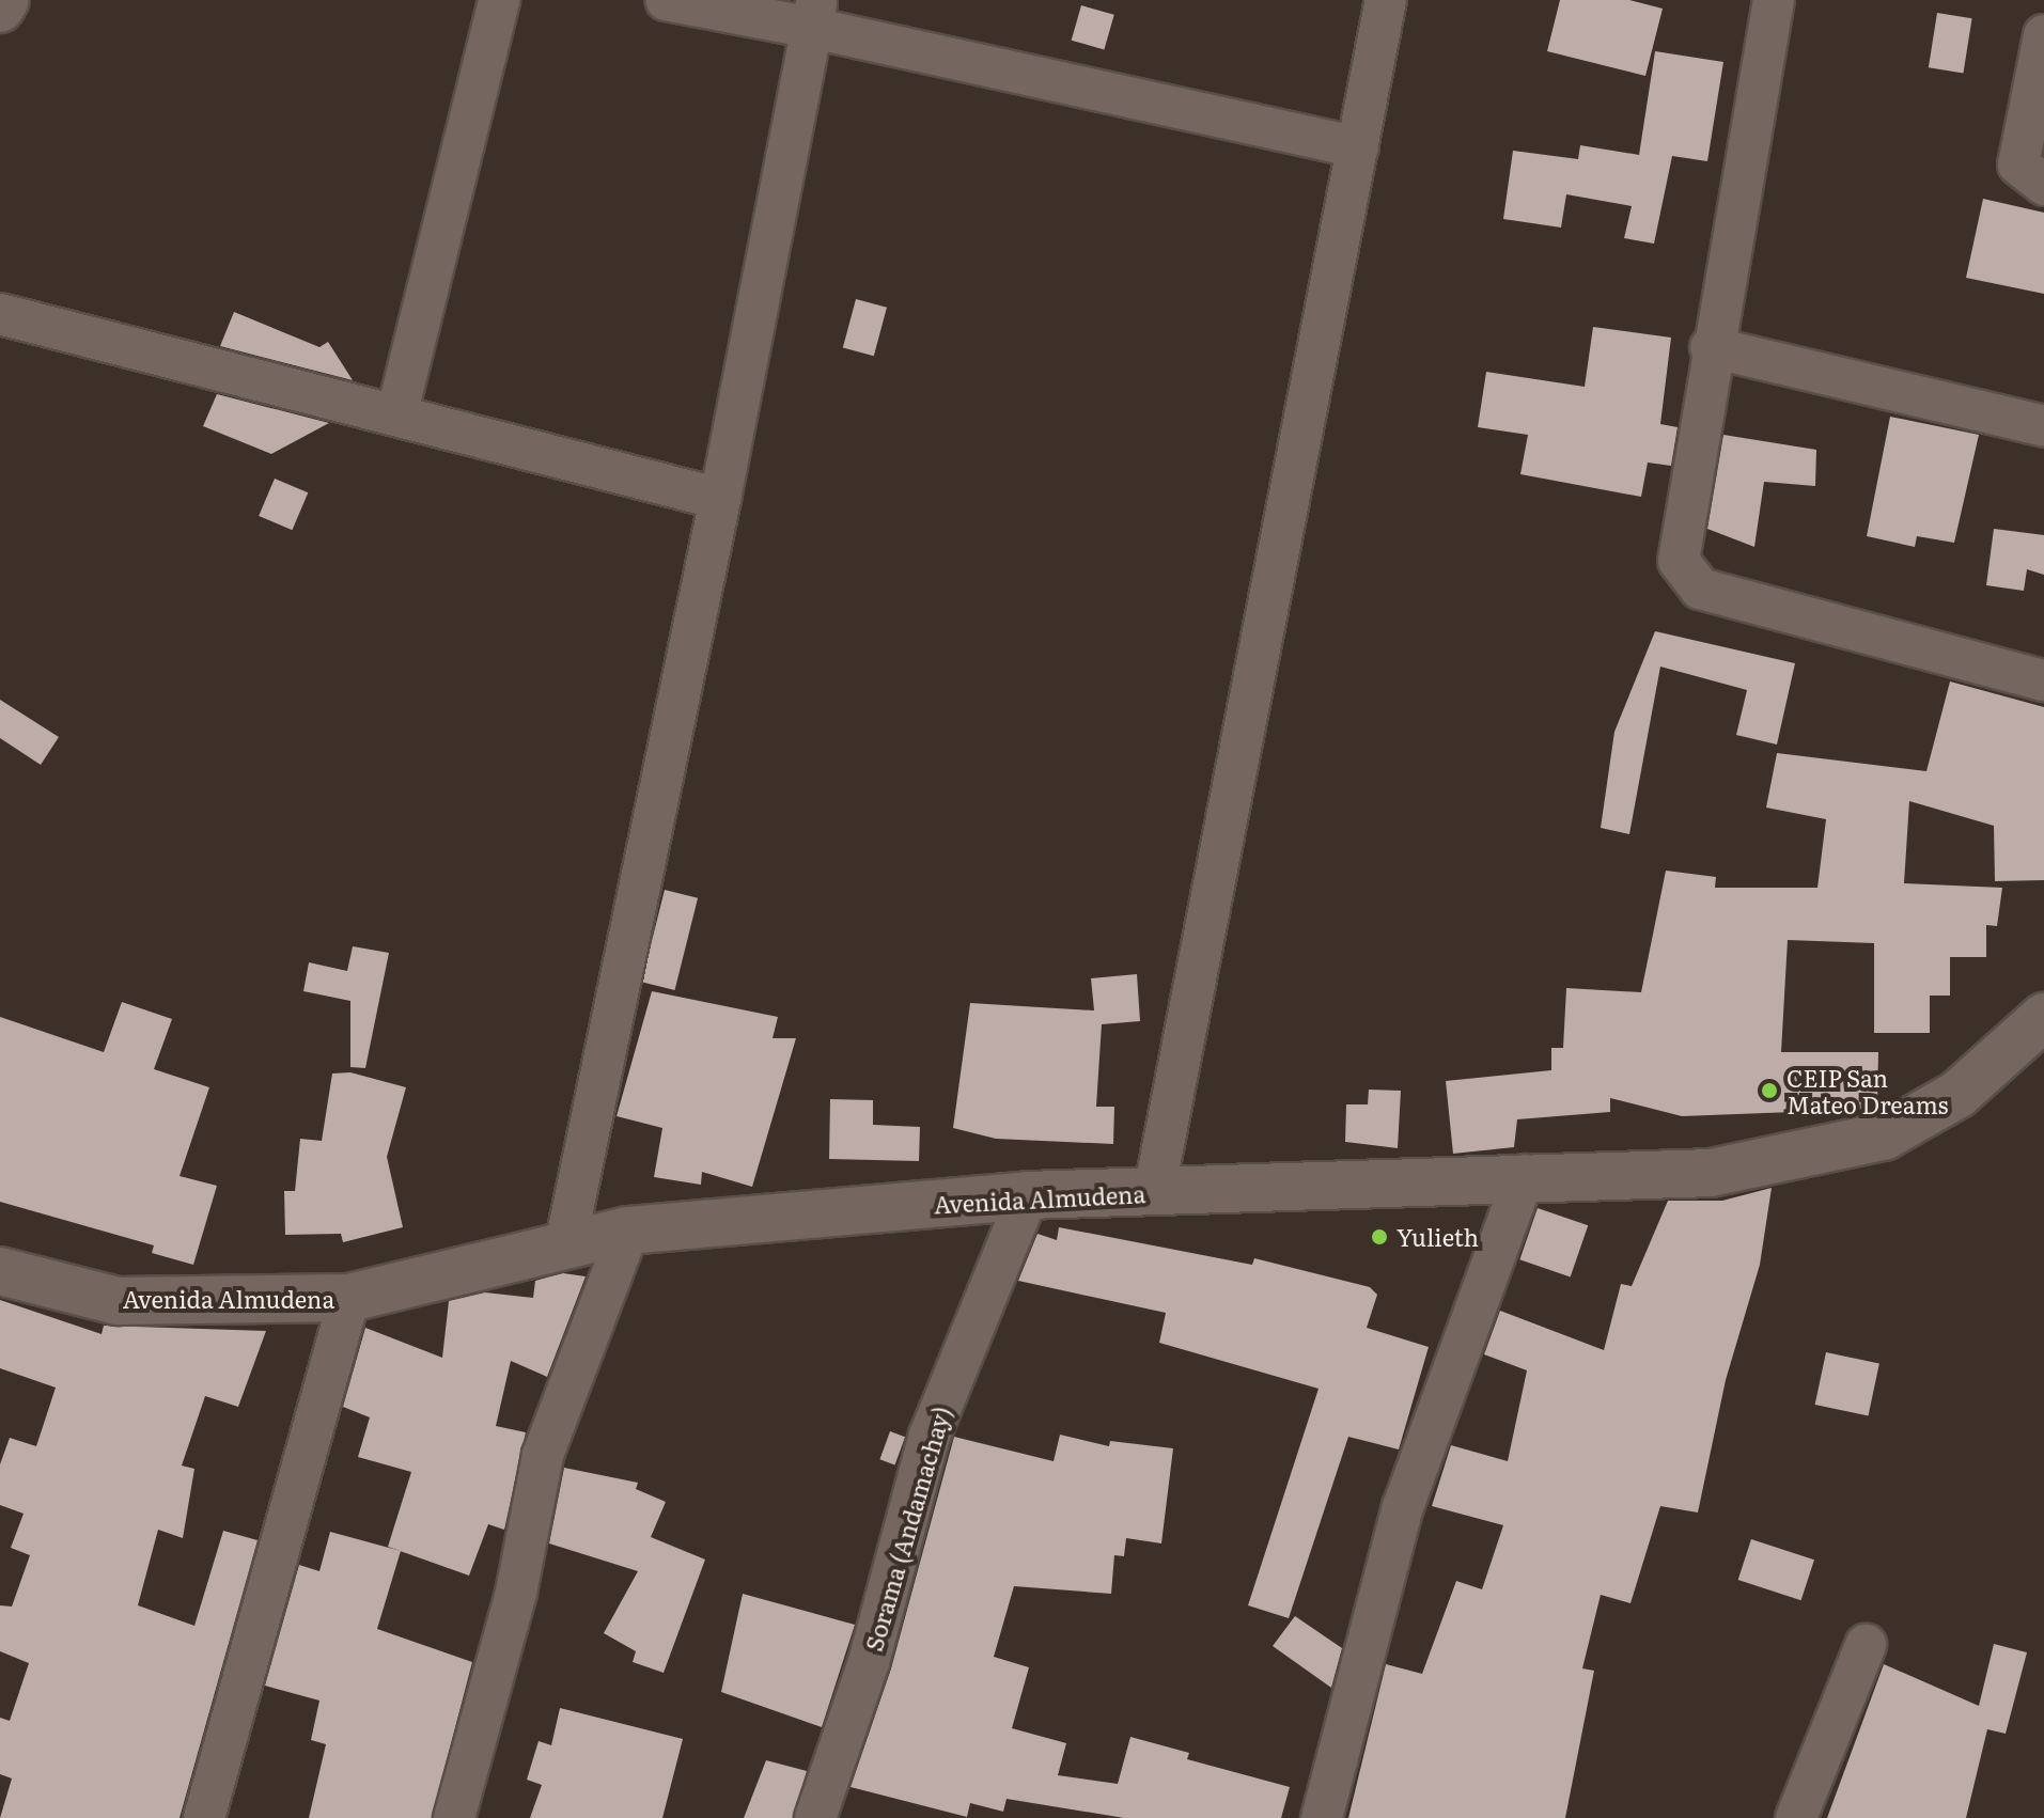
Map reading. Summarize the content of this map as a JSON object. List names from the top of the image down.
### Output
{
  "streets": {
    "street": ["Avenida Almudena", "Sorama (Andamachay)"]
  },
  "crossings": [
    ["Avenida Almudena", "Sorama (Andamachay)"]
  ],
  "places": ["CEIP San Mateo Dreams", "Yulieth"]
}
